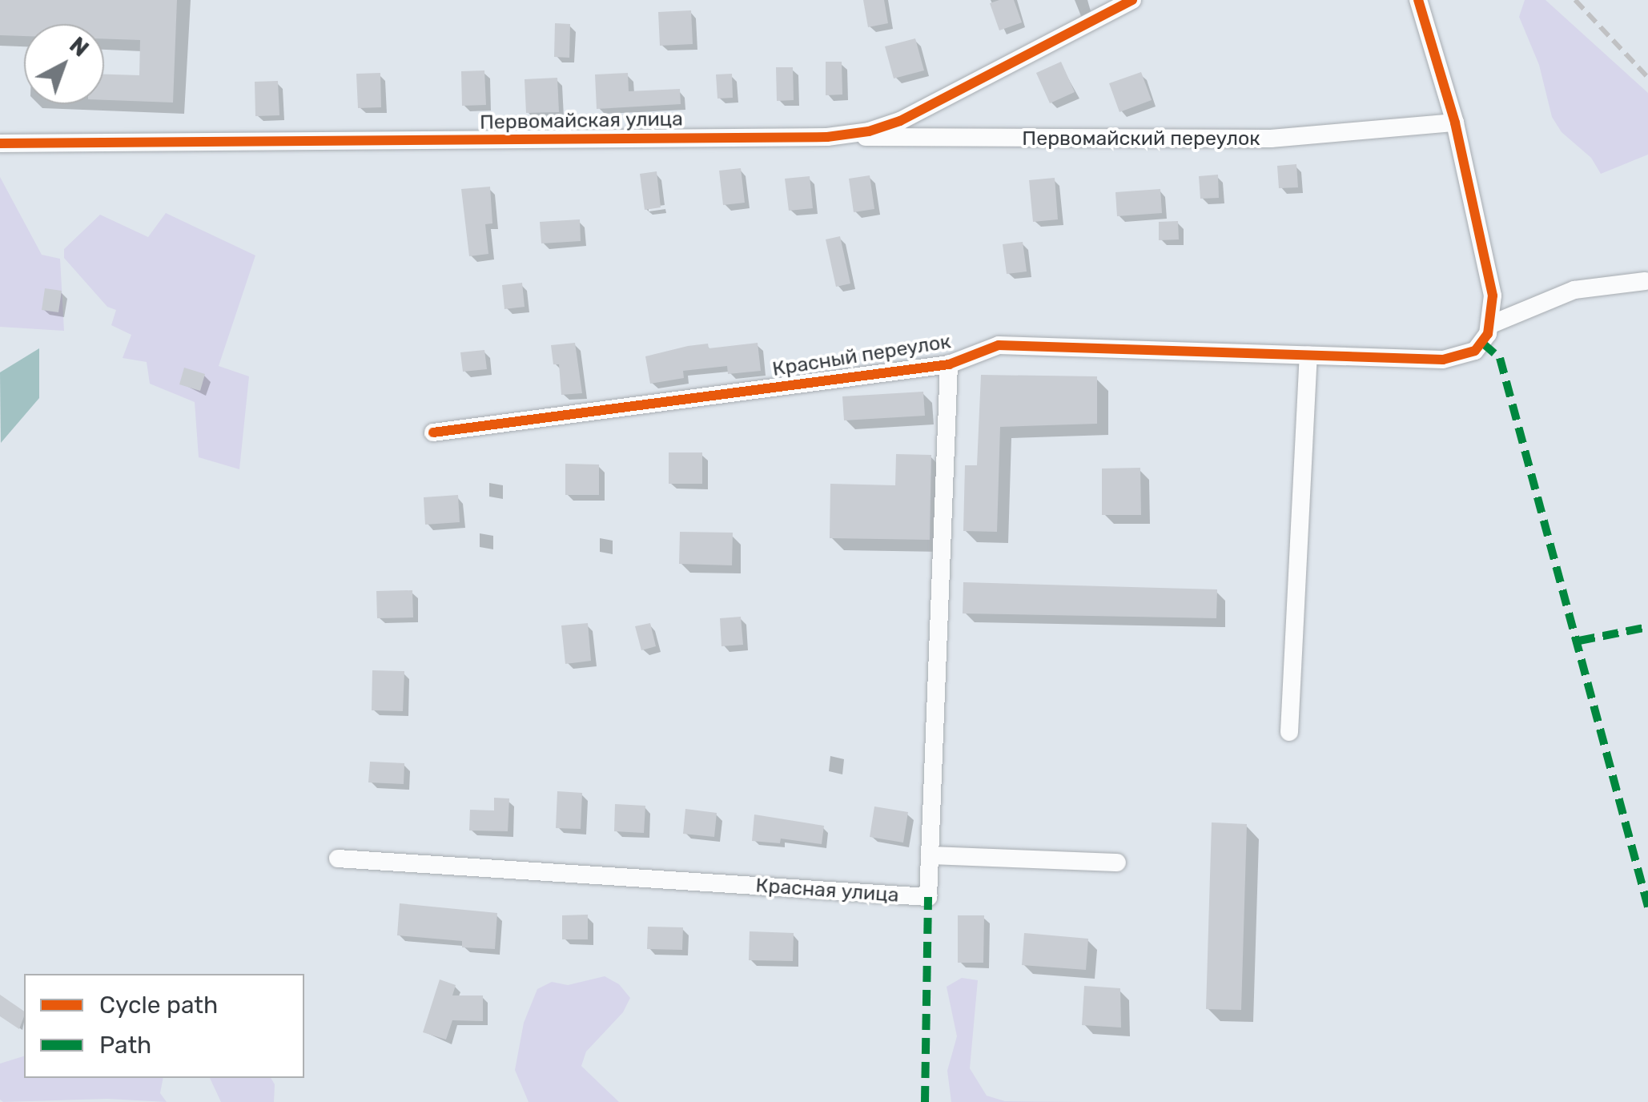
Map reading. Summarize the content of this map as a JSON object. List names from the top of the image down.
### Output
{
  "streets": {
    "street": [
      "Первомайская улица",
      "Первомайский переулок",
      "Красный переулок",
      "Красная улица"
    ]
  },
  "crossings": [
    ["Первомайская улица", "Первомайский переулок"],
    ["Красный переулок", "Красная улица"]
  ],
  "legend": ["Cycle path", "Path"],
  "north": "top right"
}
